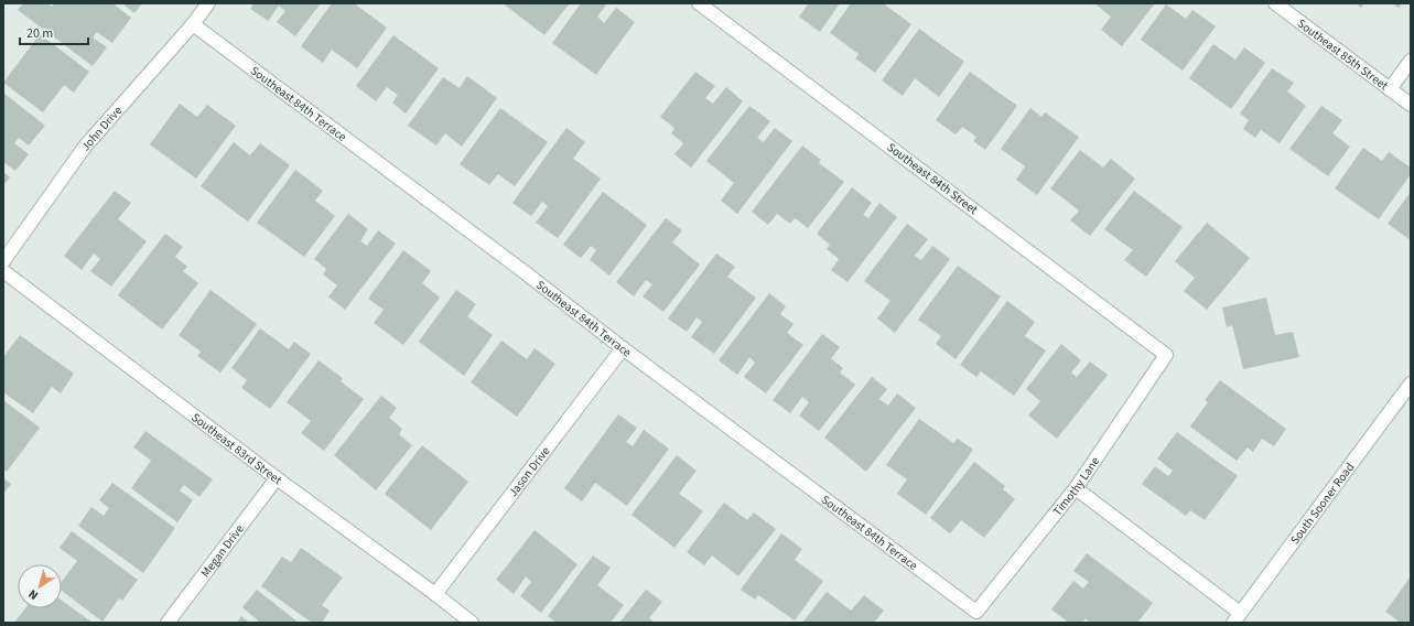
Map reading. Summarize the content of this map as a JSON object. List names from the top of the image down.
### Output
{
  "streets": {
    "street": [
      "Southeast 85th Street",
      "Southeast 84th Terrace",
      "John Drive",
      "Southeast 84th Street",
      "Southeast 83rd Street",
      "Jason Drive",
      "Timothy Lane",
      "South Sooner Road",
      "Megan Drive"
    ]
  },
  "crossings": [
    ["Southeast 84th Terrace", "John Drive"],
    ["Southeast 84th Terrace", "Jason Drive"],
    ["Southeast 84th Terrace", "Timothy Lane"],
    ["Southeast 84th Street", "Timothy Lane"],
    ["Southeast 83rd Street", "Jason Drive"],
    ["Southeast 83rd Street", "Megan Drive"]
  ],
  "scale_bar": "20 m",
  "north": "bottom left"
}
